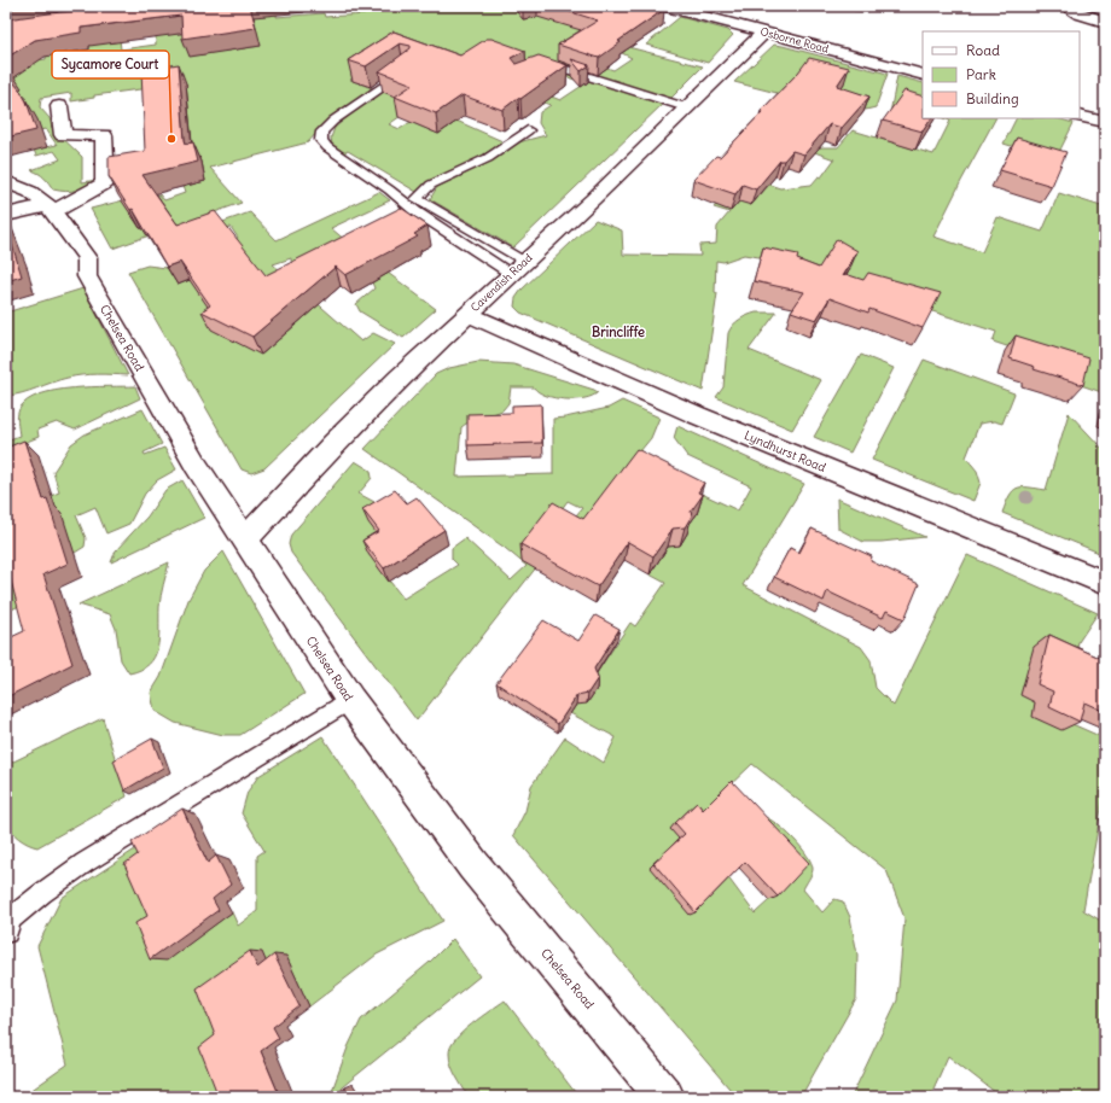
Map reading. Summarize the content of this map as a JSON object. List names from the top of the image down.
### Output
{
  "streets": {
    "street": [
      "Osborne Road",
      "Cavendish Road",
      "Chelsea Road",
      "Lyndhurst Road"
    ]
  },
  "crossings": [
    ["Osborne Road", "Cavendish Road"],
    ["Cavendish Road", "Chelsea Road"],
    ["Cavendish Road", "Lyndhurst Road"]
  ],
  "districts": ["Brincliffe"],
  "places": ["Sycamore Court"],
  "legend": ["Road", "Park", "Building"]
}
